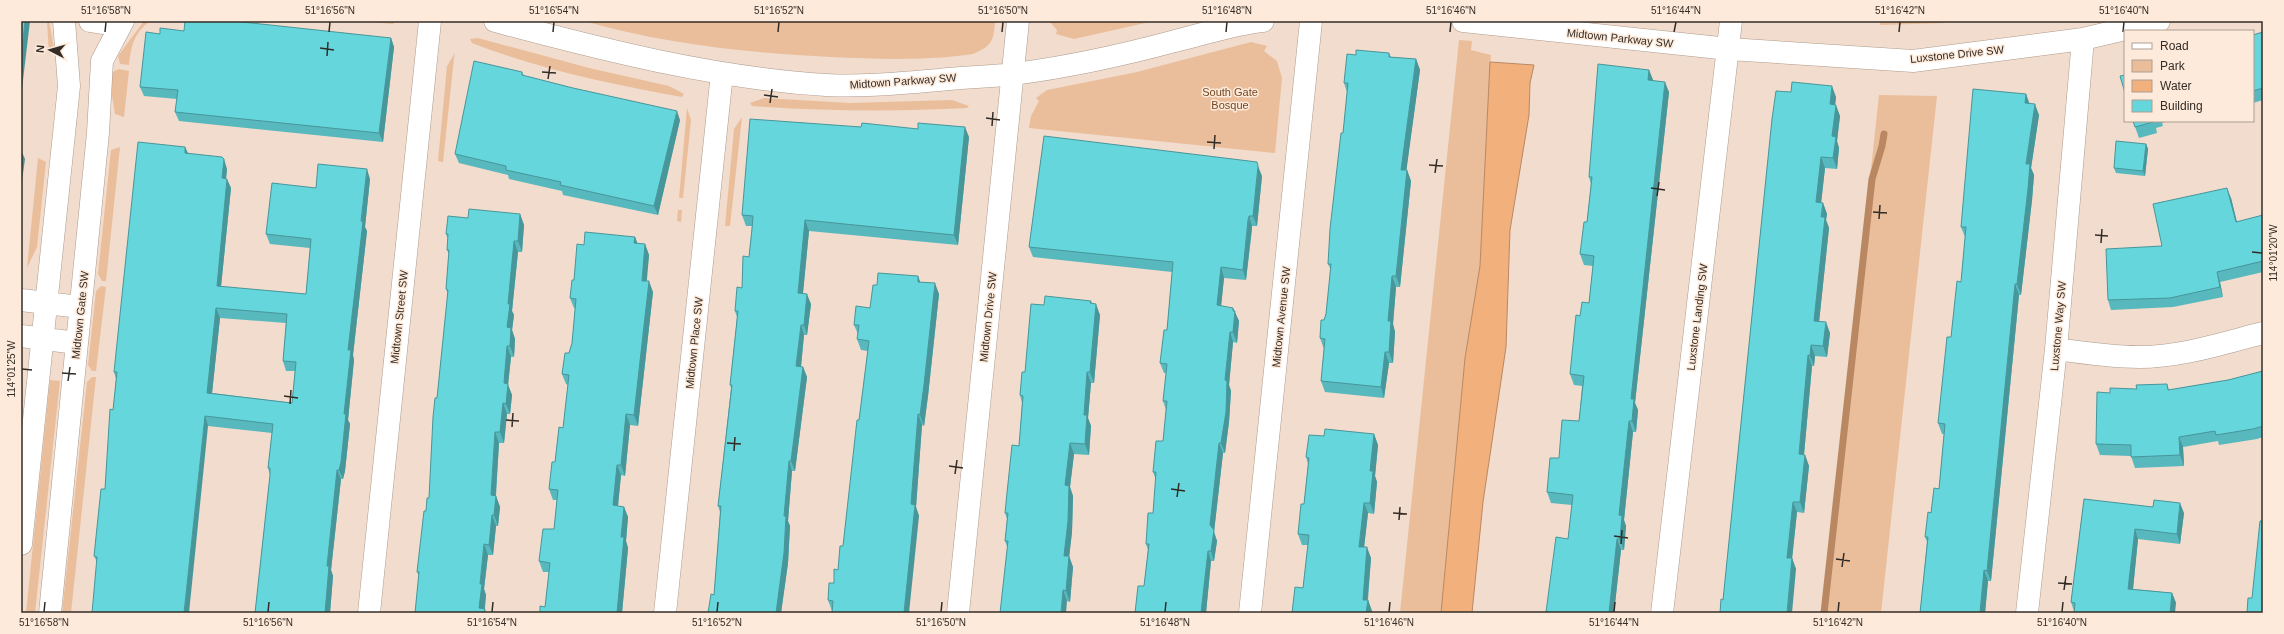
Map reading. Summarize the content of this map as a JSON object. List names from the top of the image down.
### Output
{
  "streets": {
    "street": [
      "Midtown Parkway SW",
      "Luxstone Drive SW",
      "Midtown Gate SW",
      "Midtown Street SW",
      "Midtown Drive SW",
      "Midtown Avenue SW",
      "Luxstone Landing SW",
      "Luxstone Way SW",
      "Midtown Place SW"
    ]
  },
  "crossings": [
    ["Midtown Parkway SW", "Luxstone Drive SW"],
    ["Midtown Parkway SW", "Midtown Drive SW"],
    ["Midtown Parkway SW", "Luxstone Landing SW"],
    ["Midtown Parkway SW", "Midtown Place SW"],
    ["Luxstone Drive SW", "Luxstone Landing SW"],
    ["Luxstone Drive SW", "Luxstone Way SW"]
  ],
  "parks": ["South Gate Bosque"],
  "legend": [
    "Road",
    "Park",
    "Water",
    "Building"
  ],
  "north": "left",
  "coordinates": [
    "51°16'58\"N",
    "51°16'56\"N",
    "51°16'54\"N",
    "51°16'52\"N",
    "51°16'50\"N",
    "51°16'48\"N",
    "51°16'46\"N",
    "51°16'44\"N",
    "51°16'42\"N",
    "51°16'40\"N",
    "114°01'20\"W",
    "114°01'25\"W"
  ]
}
